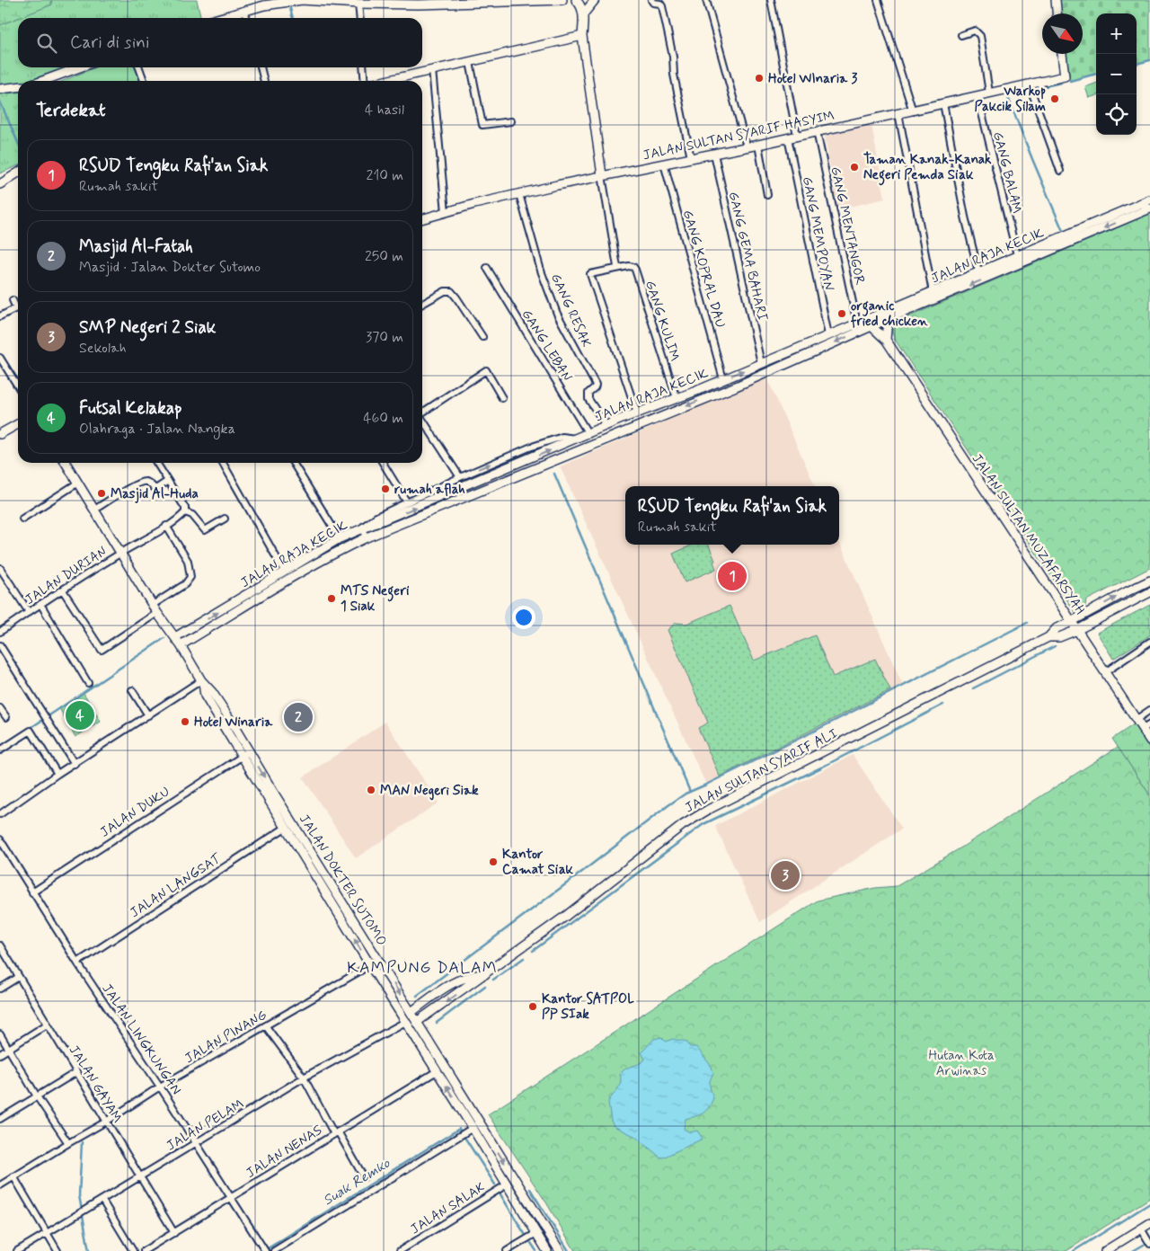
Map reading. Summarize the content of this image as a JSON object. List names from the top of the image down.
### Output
{
  "streets": {
    "main road": [
      "JALAN SULTAN SYARIF HASYIM",
      "JALAN RAJA KECIK",
      "JALAN SULTAN MUZAFARSYAH",
      "JALAN SULTAN SYARIF ALI",
      "JALAN DOKTER SUTOMO"
    ],
    "street": [
      "GANG BALAM",
      "GANG MENTANGOR",
      "GANG MEMPOYAN",
      "GANG GEMA BAHARI",
      "GANG KOPRAL DAU",
      "GANG RESAK",
      "GANG KULIM",
      "GANG LEBAN",
      "JALAN DURIAN",
      "JALAN DUKU",
      "JALAN LANGSAT",
      "JALAN PINANG",
      "JALAN LINGKUNGAN",
      "JALAN GAYAM",
      "JALAN PELAM",
      "JALAN NENAS",
      "JALAN SALAK"
    ]
  },
  "crossings": [
    ["JALAN SULTAN SYARIF HASYIM", "GANG BALAM"],
    ["JALAN SULTAN SYARIF HASYIM", "GANG MENTANGOR"],
    ["JALAN SULTAN SYARIF HASYIM", "GANG MEMPOYAN"],
    ["JALAN SULTAN SYARIF HASYIM", "GANG GEMA BAHARI"],
    ["JALAN SULTAN SYARIF HASYIM", "GANG KOPRAL DAU"],
    ["JALAN SULTAN SYARIF HASYIM", "GANG RESAK"],
    ["GANG BALAM", "JALAN RAJA KECIK"],
    ["GANG MENTANGOR", "JALAN RAJA KECIK"],
    ["GANG MEMPOYAN", "JALAN RAJA KECIK"],
    ["JALAN RAJA KECIK", "GANG GEMA BAHARI"],
    ["JALAN RAJA KECIK", "GANG KOPRAL DAU"],
    ["JALAN RAJA KECIK", "GANG RESAK"],
    ["JALAN RAJA KECIK", "GANG KULIM"],
    ["JALAN RAJA KECIK", "GANG LEBAN"],
    ["JALAN RAJA KECIK", "JALAN SULTAN MUZAFARSYAH"],
    ["JALAN RAJA KECIK", "JALAN DOKTER SUTOMO"],
    ["JALAN SULTAN MUZAFARSYAH", "JALAN SULTAN SYARIF ALI"],
    ["JALAN DURIAN", "JALAN DOKTER SUTOMO"],
    ["JALAN SULTAN SYARIF ALI", "JALAN DOKTER SUTOMO"],
    ["JALAN DUKU", "JALAN DOKTER SUTOMO"],
    ["JALAN DUKU", "JALAN LINGKUNGAN"],
    ["JALAN DOKTER SUTOMO", "JALAN LANGSAT"],
    ["JALAN DOKTER SUTOMO", "JALAN PINANG"],
    ["JALAN DOKTER SUTOMO", "JALAN PELAM"],
    ["JALAN DOKTER SUTOMO", "JALAN NENAS"],
    ["JALAN DOKTER SUTOMO", "JALAN SALAK"],
    ["JALAN LANGSAT", "JALAN LINGKUNGAN"],
    ["JALAN PINANG", "JALAN LINGKUNGAN"],
    ["JALAN PINANG", "JALAN GAYAM"],
    ["JALAN LINGKUNGAN", "JALAN PELAM"],
    ["JALAN LINGKUNGAN", "JALAN NENAS"],
    ["JALAN GAYAM", "JALAN PELAM"],
    ["JALAN GAYAM", "JALAN NENAS"]
  ],
  "districts": ["KAMPUNG DALAM"],
  "water": ["Suak Remko"],
  "parks": ["Hutan Kota Arwinas"],
  "places": [
    "Hotel WInaria 3",
    "Warkop Pakcik Silam",
    "Taman Kanak-Kanak Negeri Pemda Siak",
    "organic fried chicken",
    "rumah aflah",
    "Masjid Al-Huda",
    "MTS Negeri 1 Siak",
    "Hotel Winaria",
    "MAN Negeri Siak",
    "Kantor Camat Siak",
    "Kantor SATPOL PP SIak"
  ],
  "north": "bottom right",
  "page": {
    "map_buttons": ["+", "−"],
    "search": "Cari di sini",
    "heading": ["Terdekat", "4 hasil"],
    "list": [
      {
        "mark": "1",
        "name": "RSUD Tengku Rafi'an Siak",
        "note": "Rumah sakit",
        "value": "210 m"
      },
      {
        "mark": "2",
        "name": "Masjid Al-Fatah",
        "note": "Masjid · Jalan Dokter Sutomo",
        "value": "250 m"
      },
      {
        "mark": "3",
        "name": "SMP Negeri 2 Siak",
        "note": "Sekolah",
        "value": "370 m"
      },
      {
        "mark": "4",
        "name": "Futsal Kelakap",
        "note": "Olahraga · Jalan Nangka",
        "value": "460 m"
      }
    ],
    "popup": ["RSUD Tengku Rafi'an Siak", "Rumah sakit"],
    "pins": [
      "1",
      "4",
      "2",
      "3"
    ]
  }
}
